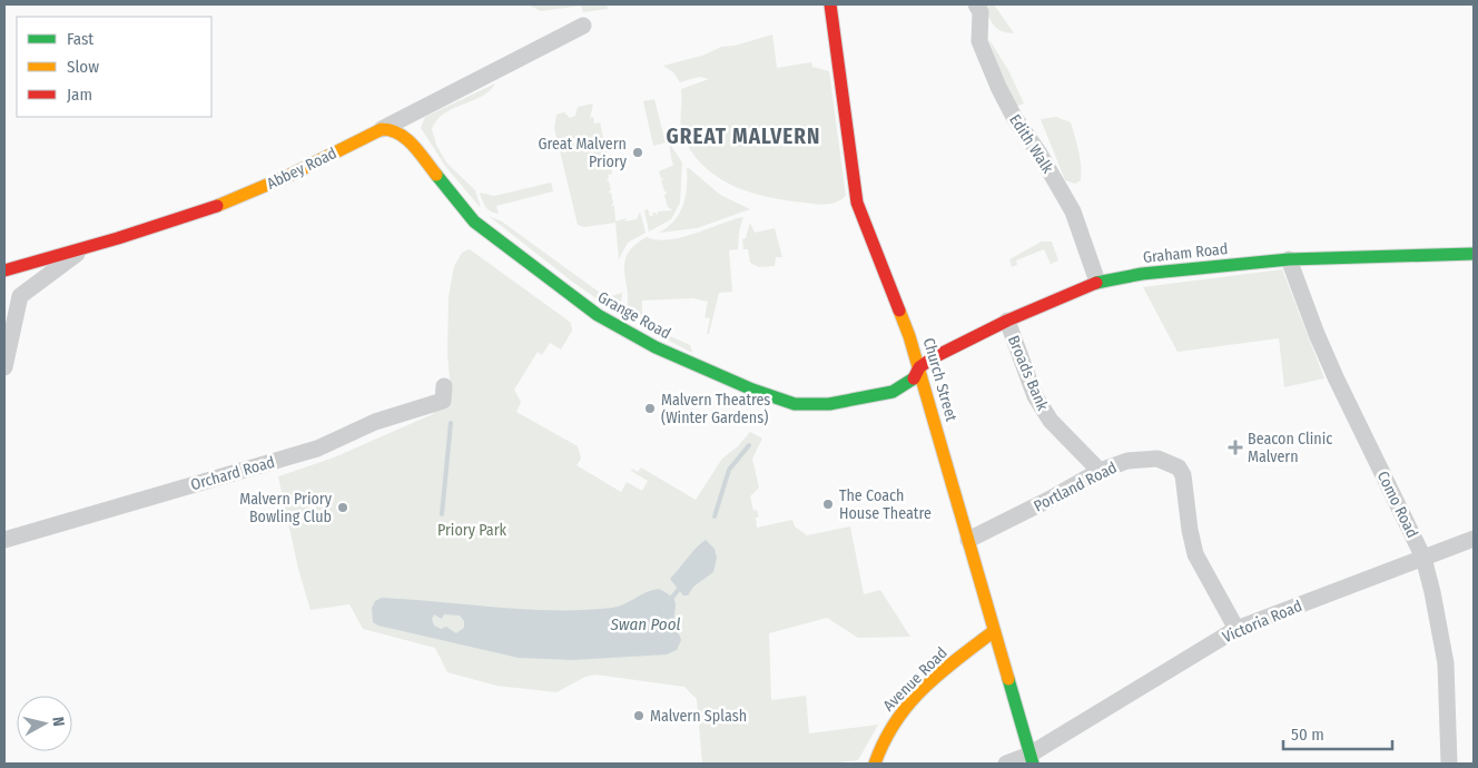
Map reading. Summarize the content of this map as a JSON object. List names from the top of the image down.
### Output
{
  "streets": {
    "street": [
      "Edith Walk",
      "Abbey Road",
      "Graham Road",
      "Grange Road",
      "Broads Bank",
      "Church Street",
      "Orchard Road",
      "Portland Road",
      "Como Road",
      "Victoria Road",
      "Avenue Road"
    ]
  },
  "crossings": [
    ["Edith Walk", "Graham Road"],
    ["Abbey Road", "Grange Road"],
    ["Graham Road", "Grange Road"],
    ["Graham Road", "Broads Bank"],
    ["Graham Road", "Church Street"],
    ["Graham Road", "Como Road"],
    ["Grange Road", "Church Street"],
    ["Broads Bank", "Portland Road"],
    ["Church Street", "Portland Road"],
    ["Church Street", "Victoria Road"],
    ["Church Street", "Avenue Road"],
    ["Portland Road", "Victoria Road"],
    ["Como Road", "Victoria Road"]
  ],
  "districts": ["GREAT MALVERN"],
  "water": ["Swan Pool"],
  "parks": ["Priory Park"],
  "places": {
    "other": [
      "Great Malvern Priory",
      "Malvern Theatres (Winter Gardens)",
      "The Coach House Theatre",
      "Malvern Priory Bowling Club",
      "Malvern Splash"
    ],
    "health": ["Beacon Clinic Malvern"]
  },
  "legend": ["Fast", "Slow", "Jam"],
  "scale_bar": "50 m",
  "north": "right"
}
